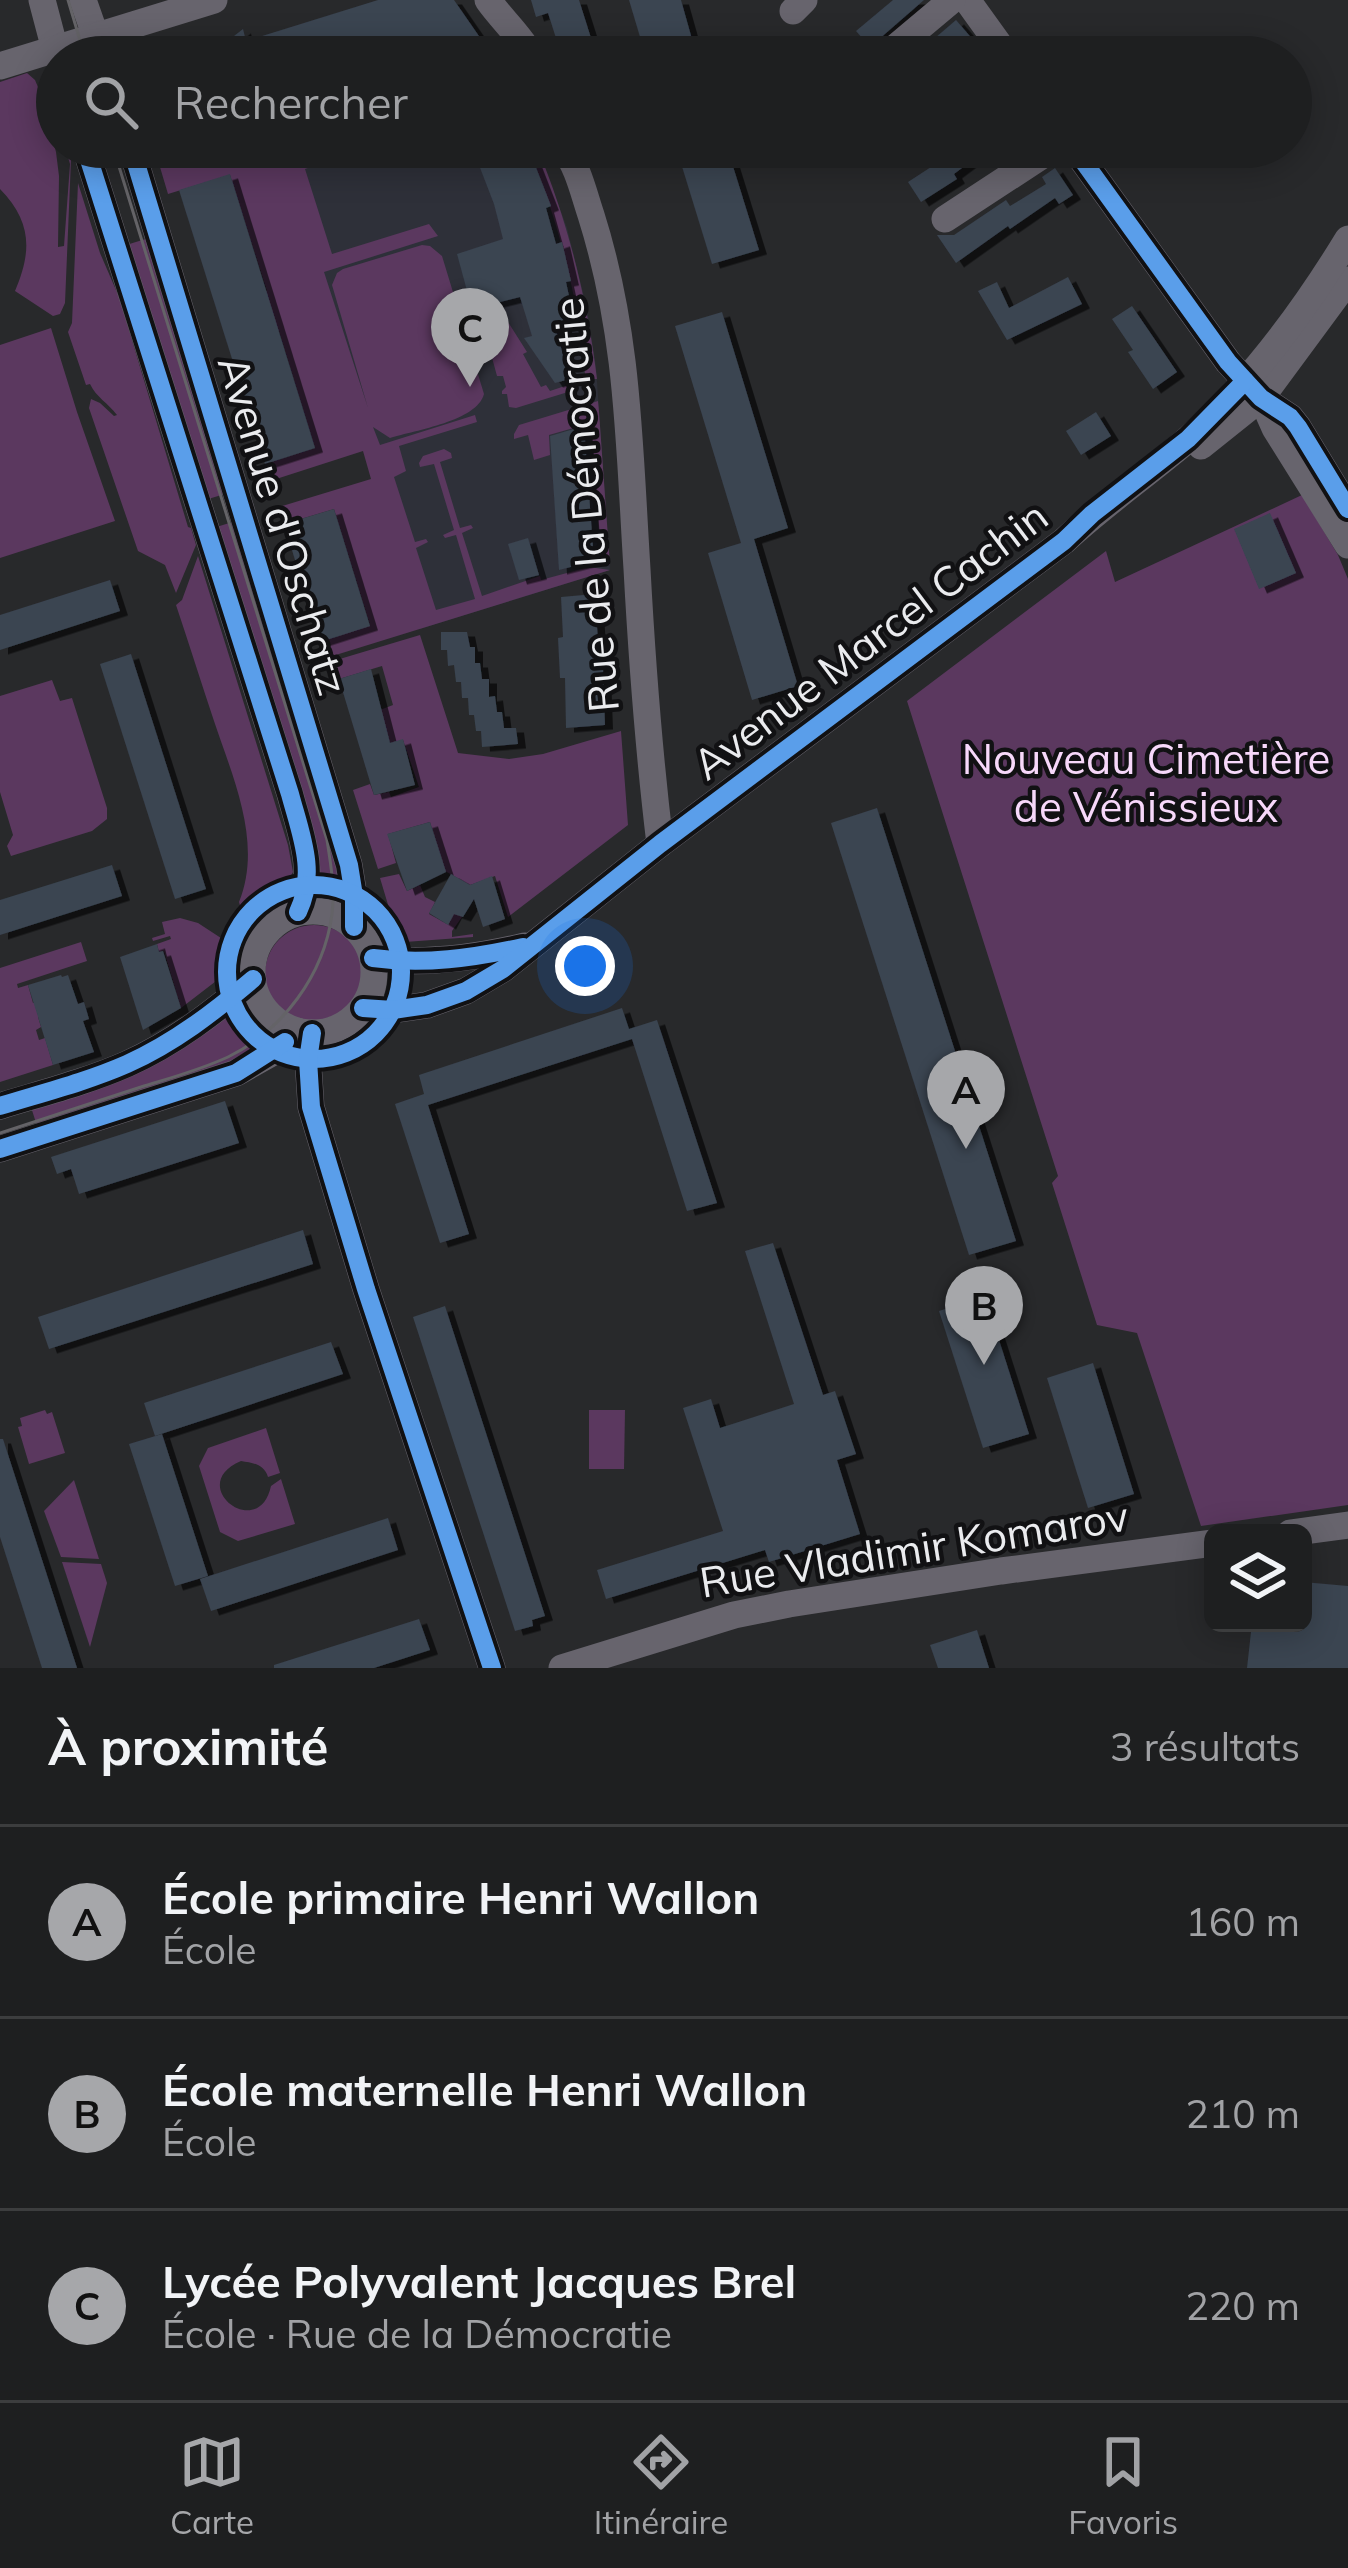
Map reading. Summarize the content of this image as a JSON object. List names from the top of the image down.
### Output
{
  "streets": {
    "street": [
      "Rue de la Démocratie",
      "Avenue d'Oschatz",
      "Avenue Marcel Cachin",
      "Rue Vladimir Komarov"
    ]
  },
  "crossings": [
    ["Rue de la Démocratie", "Avenue Marcel Cachin"],
    ["Avenue d'Oschatz", "Avenue Marcel Cachin"]
  ],
  "parks": ["Nouveau Cimetière de Vénissieux"],
  "page": {
    "search": "Rechercher",
    "pins": ["C", "A", "B"],
    "heading": ["À proximité", "3 résultats"],
    "list": [
      {
        "mark": "A",
        "name": "École primaire Henri Wallon",
        "note": "École",
        "value": "160 m"
      },
      {
        "mark": "B",
        "name": "École maternelle Henri Wallon",
        "note": "École",
        "value": "210 m"
      },
      {
        "mark": "C",
        "name": "Lycée Polyvalent Jacques Brel",
        "note": "École · Rue de la Démocratie",
        "value": "220 m"
      }
    ],
    "nav": ["Carte", "Itinéraire", "Favoris"]
  }
}
